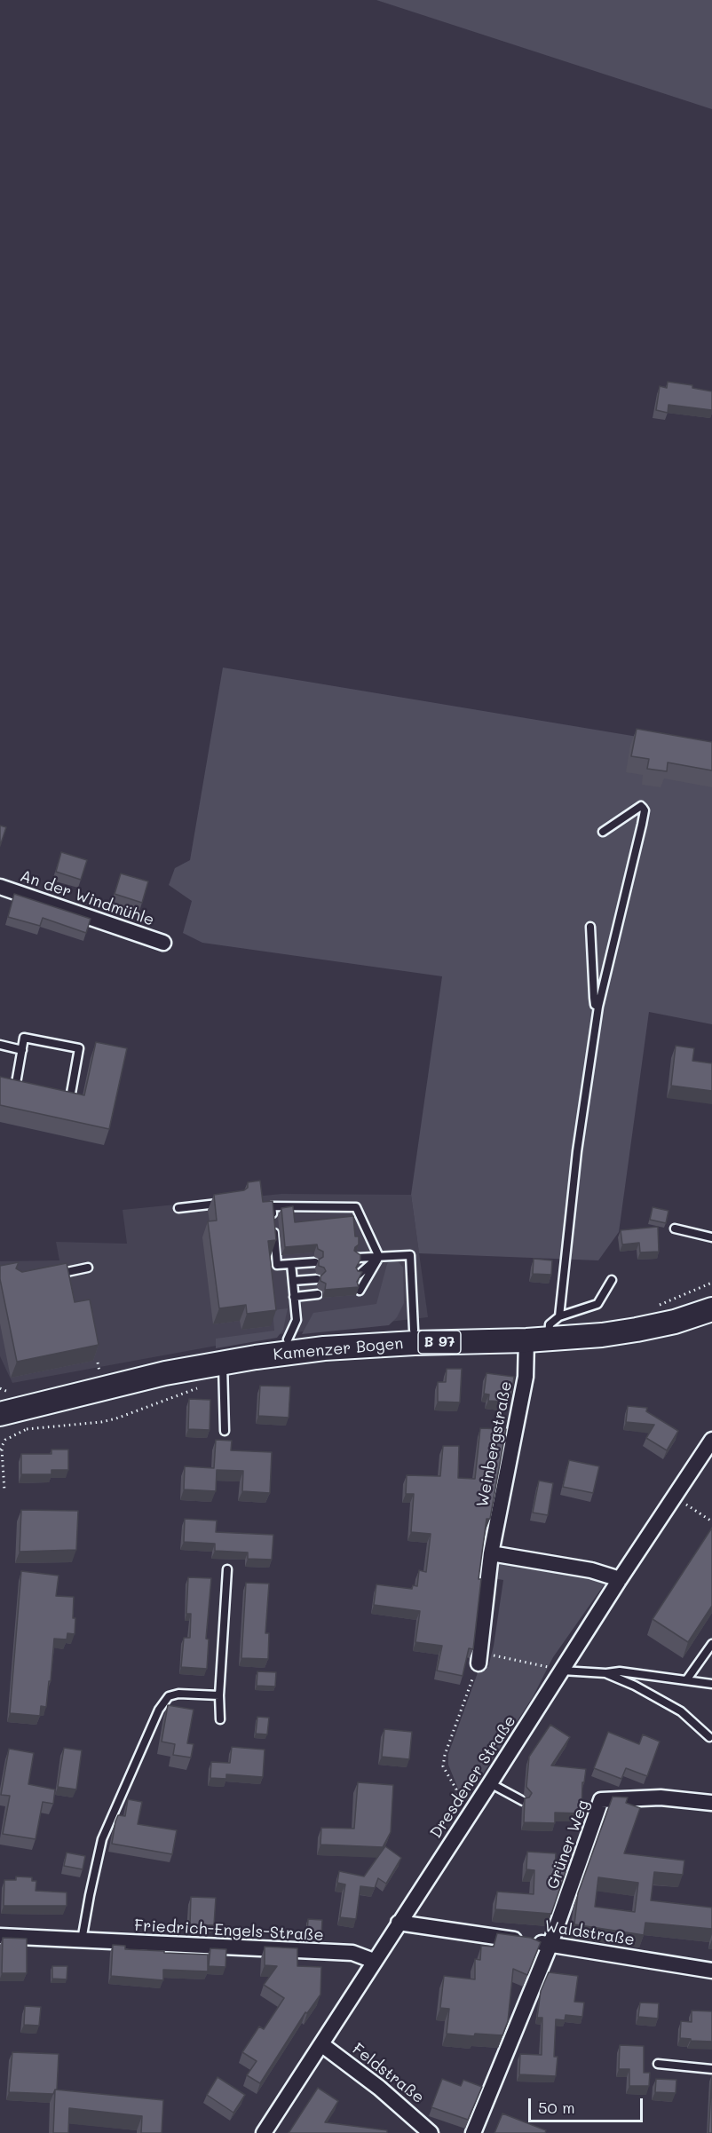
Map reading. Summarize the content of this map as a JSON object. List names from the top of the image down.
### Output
{
  "streets": {
    "main road": ["B 97", "Kamenzer Bogen"],
    "street": [
      "An der Windmühle",
      "Weinbergstraße",
      "Dresdener Straße",
      "Grüner Weg",
      "Friedrich-Engels-Straße",
      "Waldstraße",
      "Feldstraße"
    ]
  },
  "crossings": [
    ["Kamenzer Bogen", "Weinbergstraße"],
    ["Dresdener Straße", "Friedrich-Engels-Straße"],
    ["Dresdener Straße", "Waldstraße"],
    ["Dresdener Straße", "Feldstraße"],
    ["Grüner Weg", "Waldstraße"]
  ],
  "scale_bar": "50 m"
}
